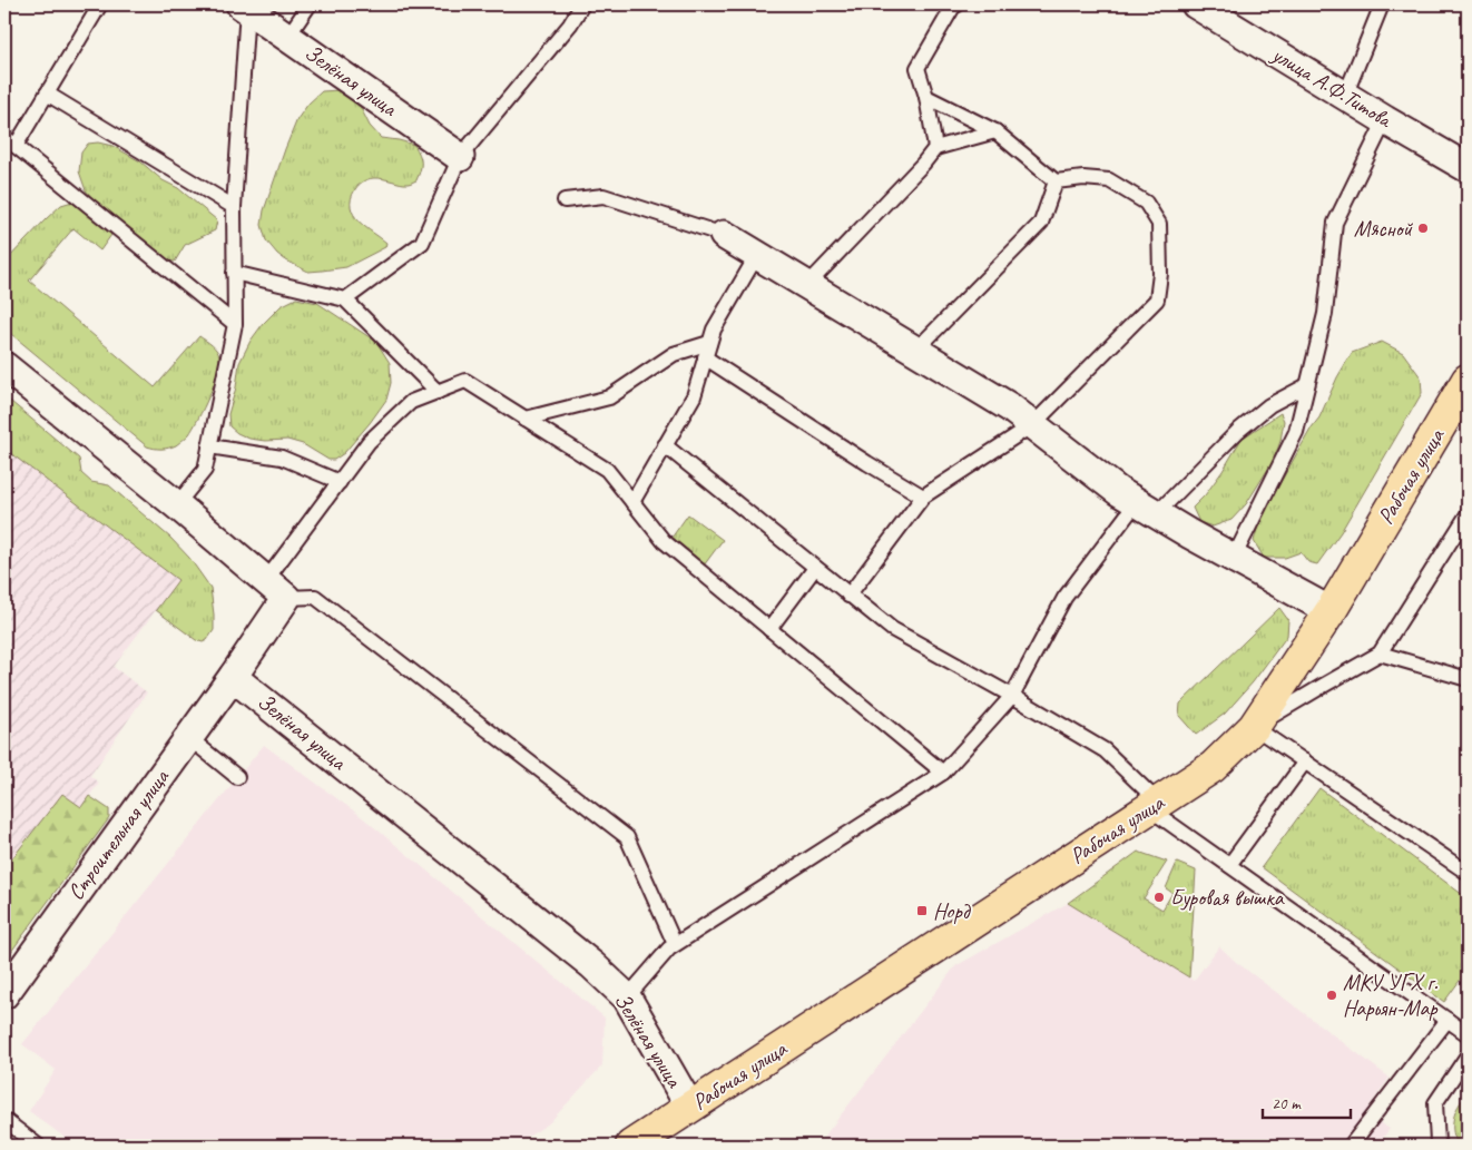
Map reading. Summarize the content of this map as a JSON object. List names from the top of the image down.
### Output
{
  "streets": {
    "main road": ["Рабочая улица"],
    "street": ["Зелёная улица", "улица А.Ф.Титова", "Строительная улица"]
  },
  "crossings": [
    ["Зелёная улица", "Рабочая улица"],
    ["Зелёная улица", "Строительная улица"]
  ],
  "places": {
    "other": ["Мясной", "Буровая вышка", "МКУ УГХ г. Нарьян-Мар"],
    "transit": ["Норд"]
  },
  "scale_bar": "20 m"
}
